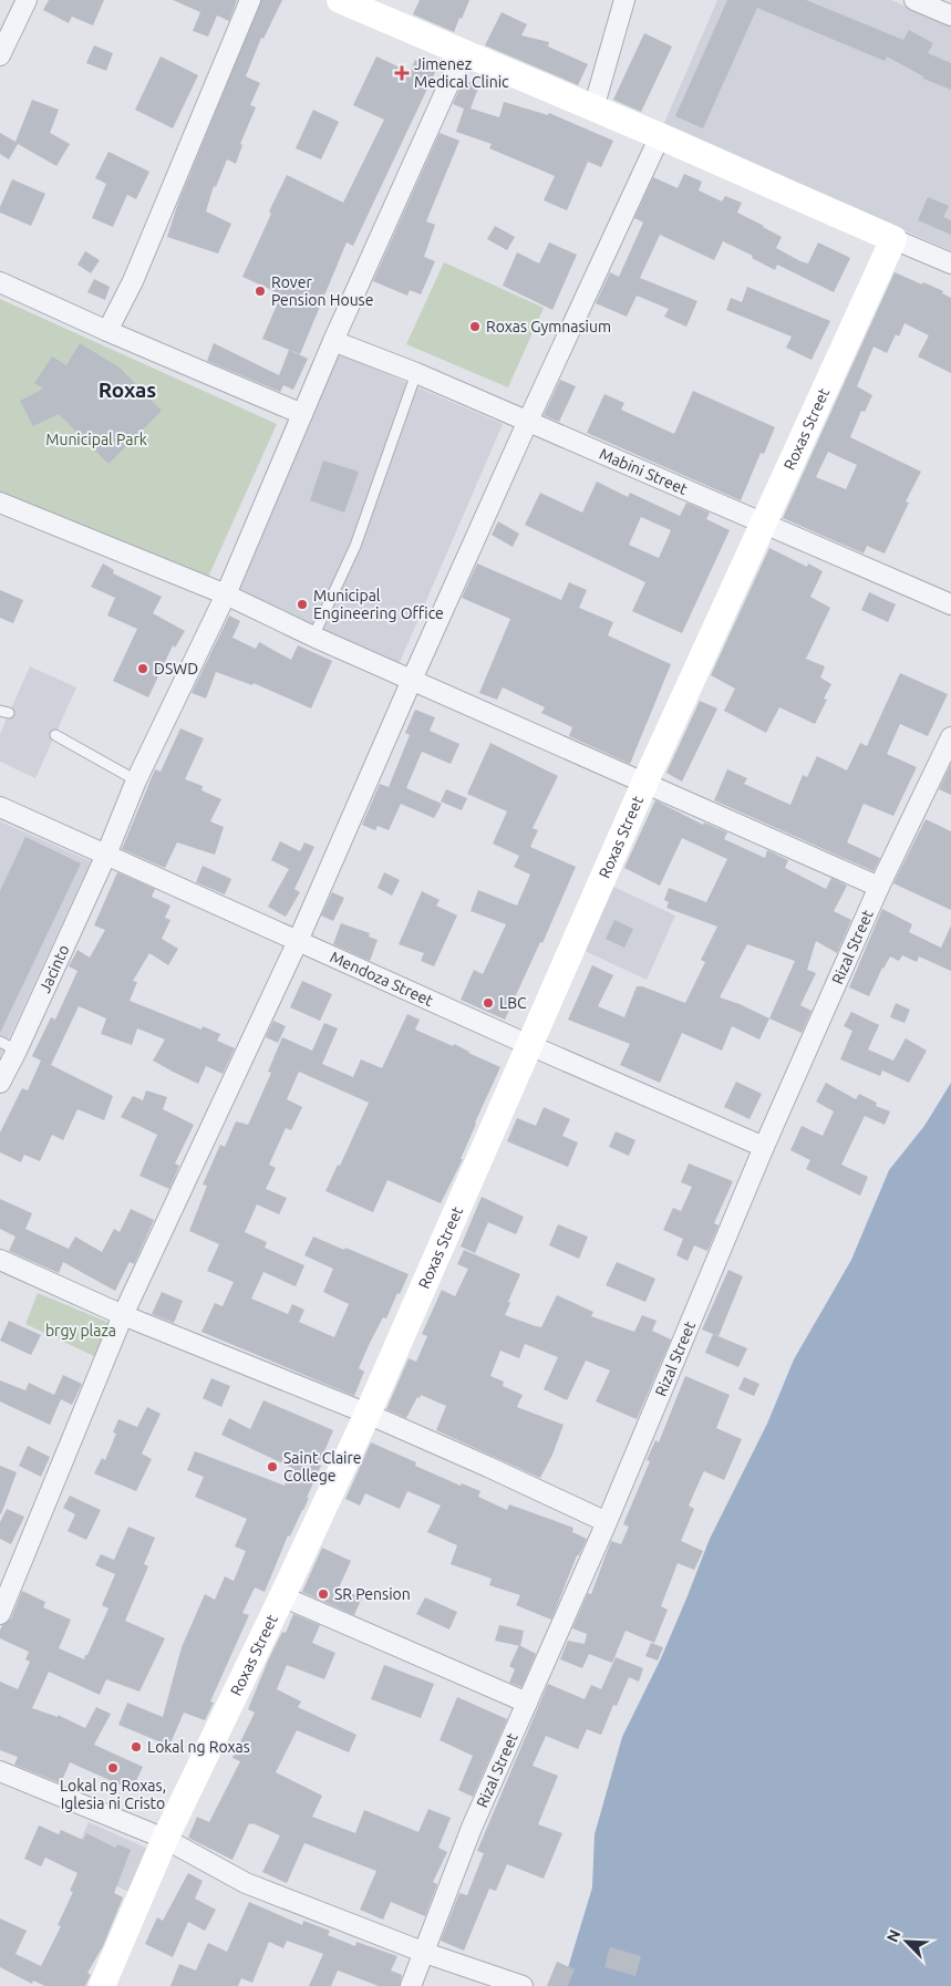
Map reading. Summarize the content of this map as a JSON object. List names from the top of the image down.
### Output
{
  "streets": {
    "main road": ["Roxas Street"],
    "street": [
      "Mabini Street",
      "Rizal Street",
      "Jacinto",
      "Mendoza Street"
    ]
  },
  "crossings": [
    ["Roxas Street", "Mabini Street"],
    ["Roxas Street", "Mendoza Street"],
    ["Mabini Street", "Jacinto"],
    ["Rizal Street", "Mendoza Street"],
    ["Jacinto", "Mendoza Street"]
  ],
  "districts": ["Roxas"],
  "parks": ["Municipal Park", "brgy plaza"],
  "places": {
    "health": ["Jimenez Medical Clinic"],
    "other": [
      "Rover Pension House",
      "Roxas Gymnasium",
      "Municipal Engineering Office",
      "DSWD",
      "LBC",
      "Saint Claire College",
      "SR Pension",
      "Lokal ng Roxas",
      "Lokal ng Roxas, Iglesia ni Cristo"
    ]
  },
  "north": "top left"
}
